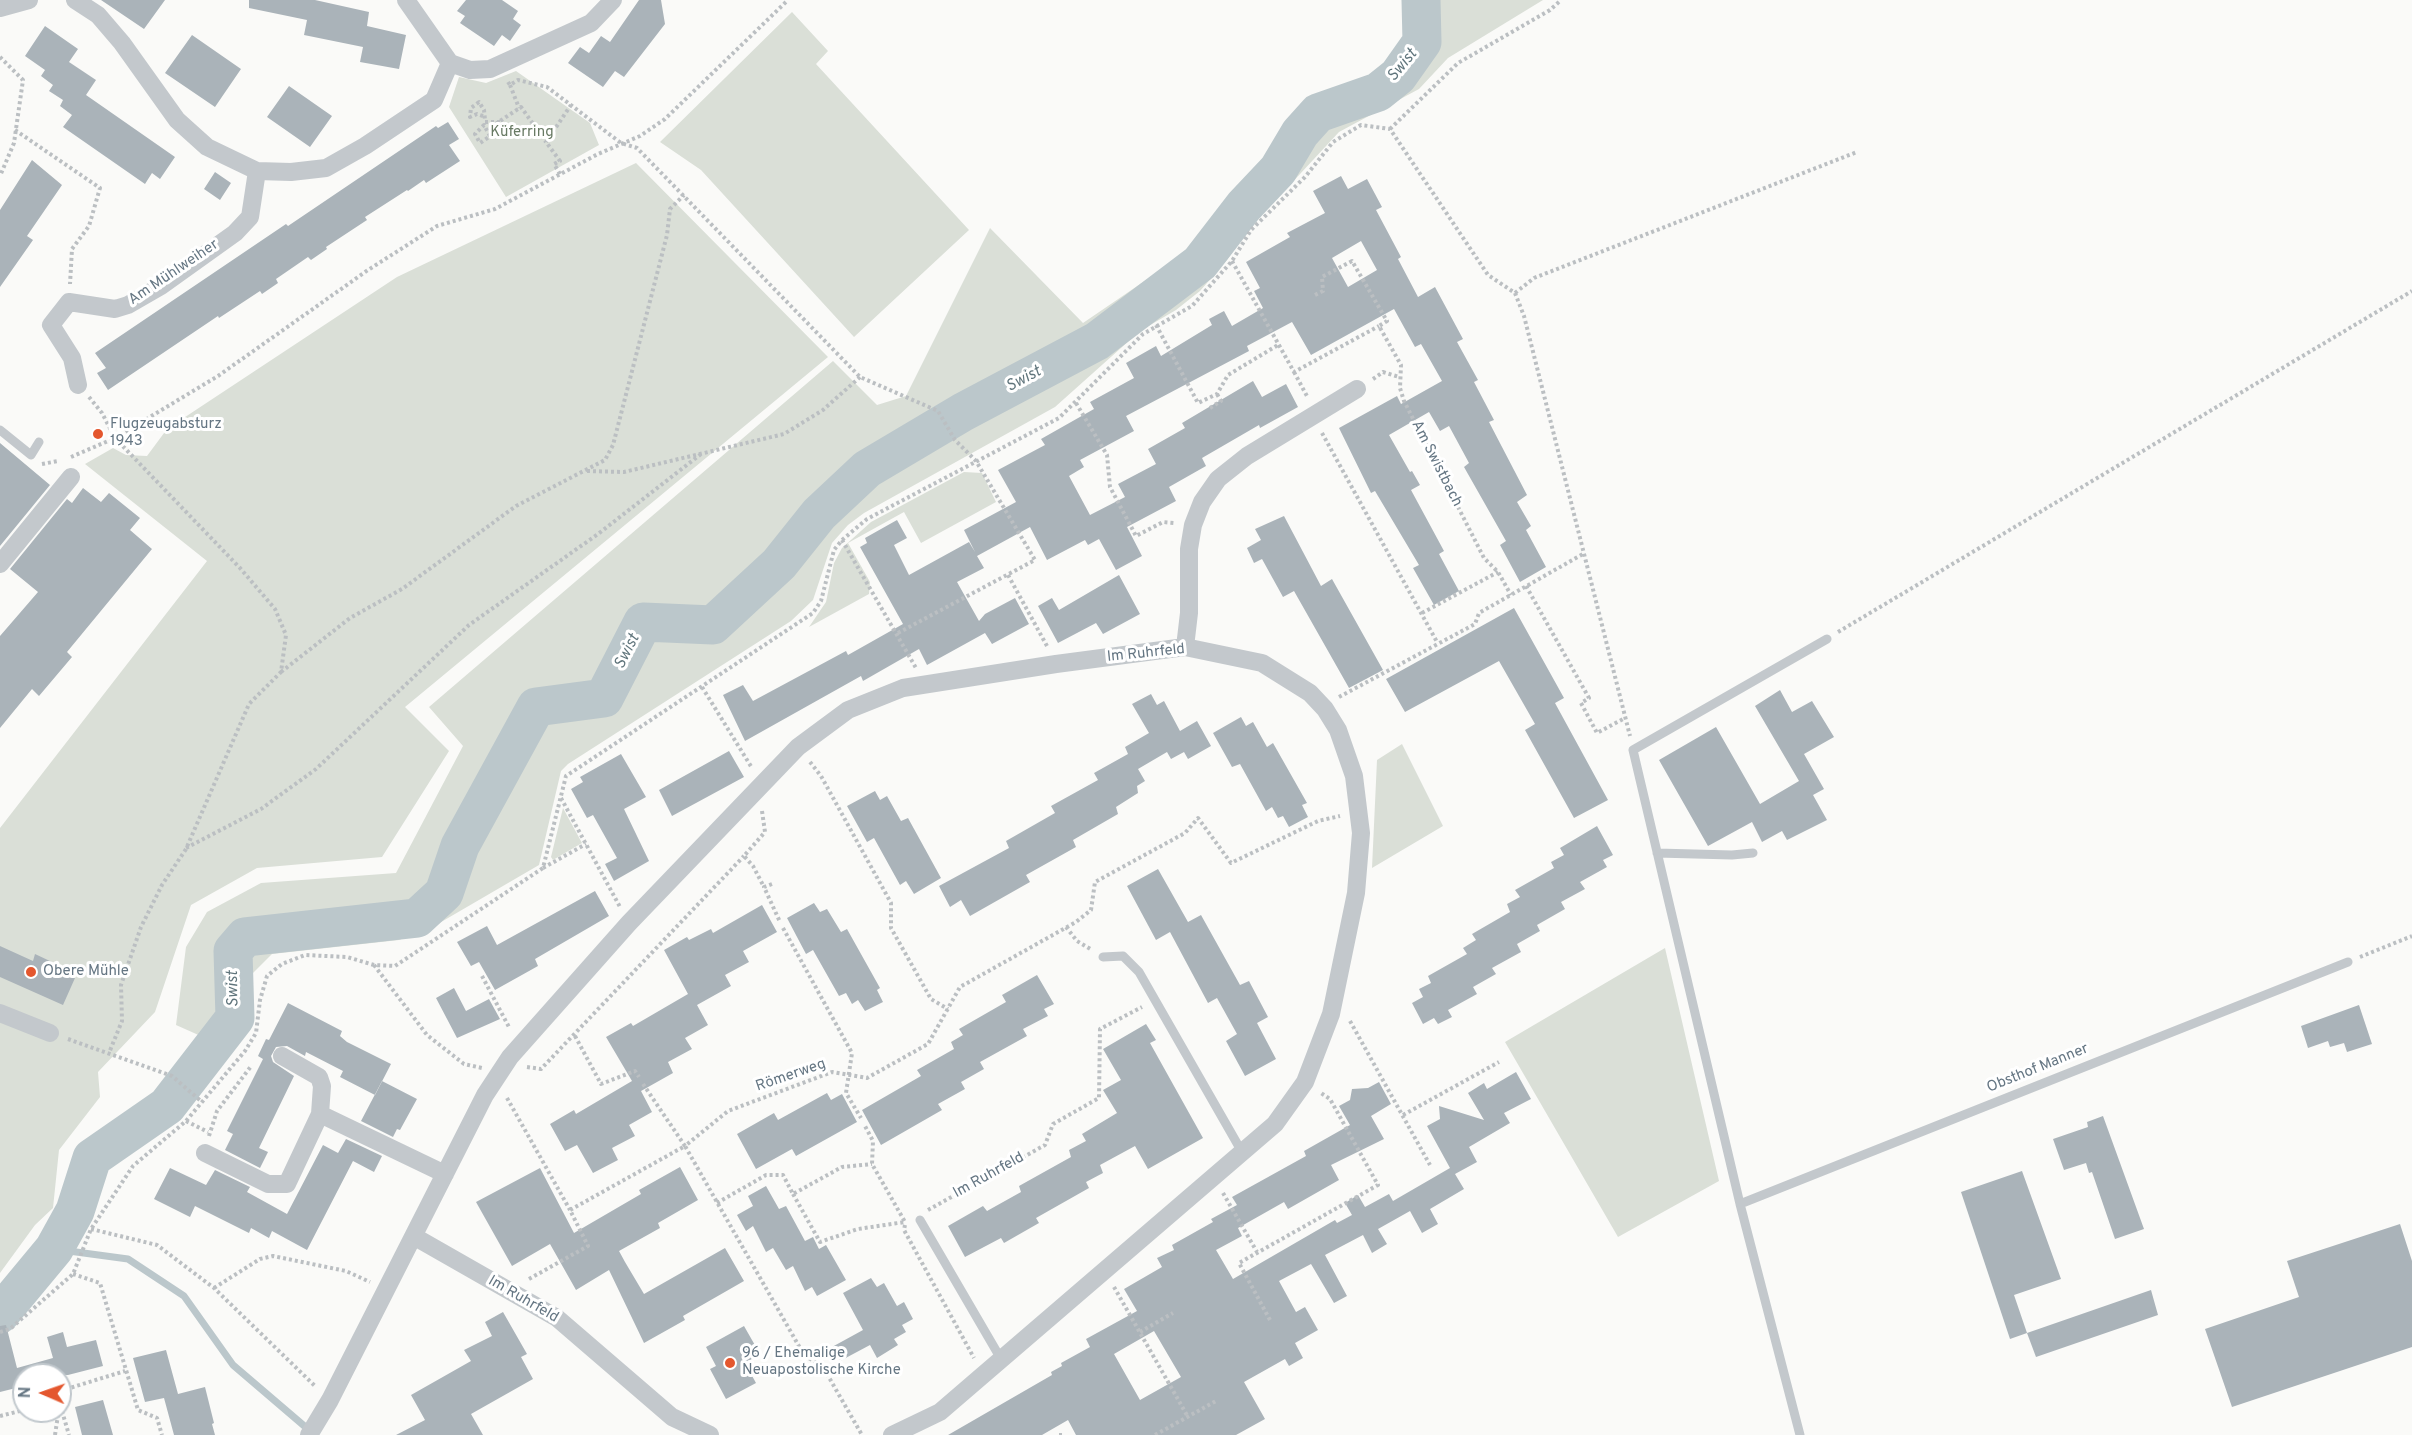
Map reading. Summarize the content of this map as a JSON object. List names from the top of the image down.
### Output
{
  "streets": {
    "street": ["Am Mühlweiher", "Im Ruhrfeld"],
    "lane": ["Obsthof Manner"],
    "path": ["Am Swistbach", "Römerweg"]
  },
  "crossings": [
    ["Im Ruhrfeld", "Römerweg"]
  ],
  "water": ["Swist"],
  "parks": ["Küferring"],
  "places": ["Flugzeugabsturz 1943", "Obere Mühle", "96 / Ehemalige Neuapostolische Kirche"],
  "north": "left"
}
